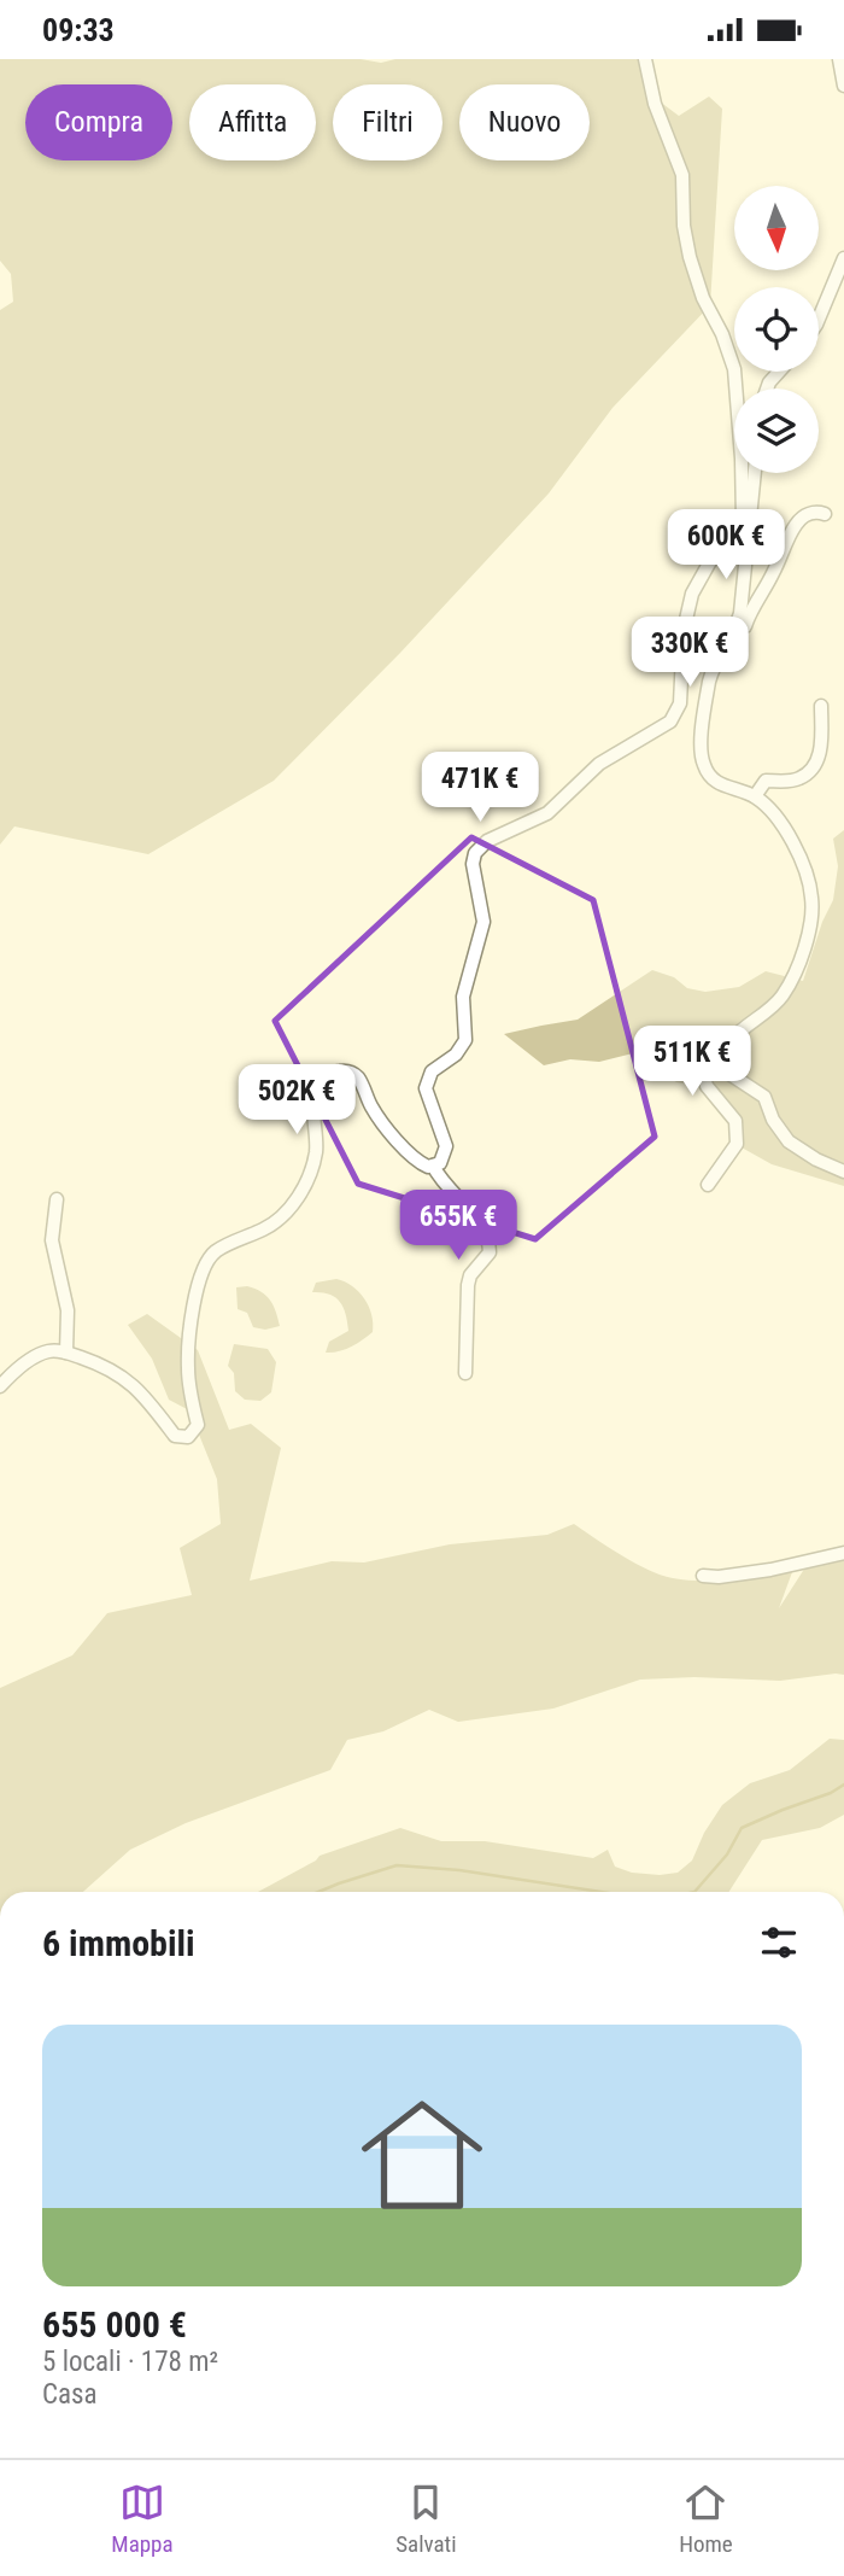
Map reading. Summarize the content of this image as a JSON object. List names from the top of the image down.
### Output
{
  "north": "bottom",
  "page": {
    "status": "09:33",
    "chip": [
      "Compra",
      "Affitta",
      "Filtri",
      "Nuovo"
    ],
    "price": [
      "600K €",
      "330K €",
      "471K €",
      "511K €",
      "502K €",
      "655K €"
    ],
    "heading": "6 immobili",
    "list": [
      {
        "name": "655 000 €",
        "note": "5 locali · 178 m² · Casa"
      }
    ],
    "tabs": ["Mappa", "Salvati", "Home"]
  }
}
